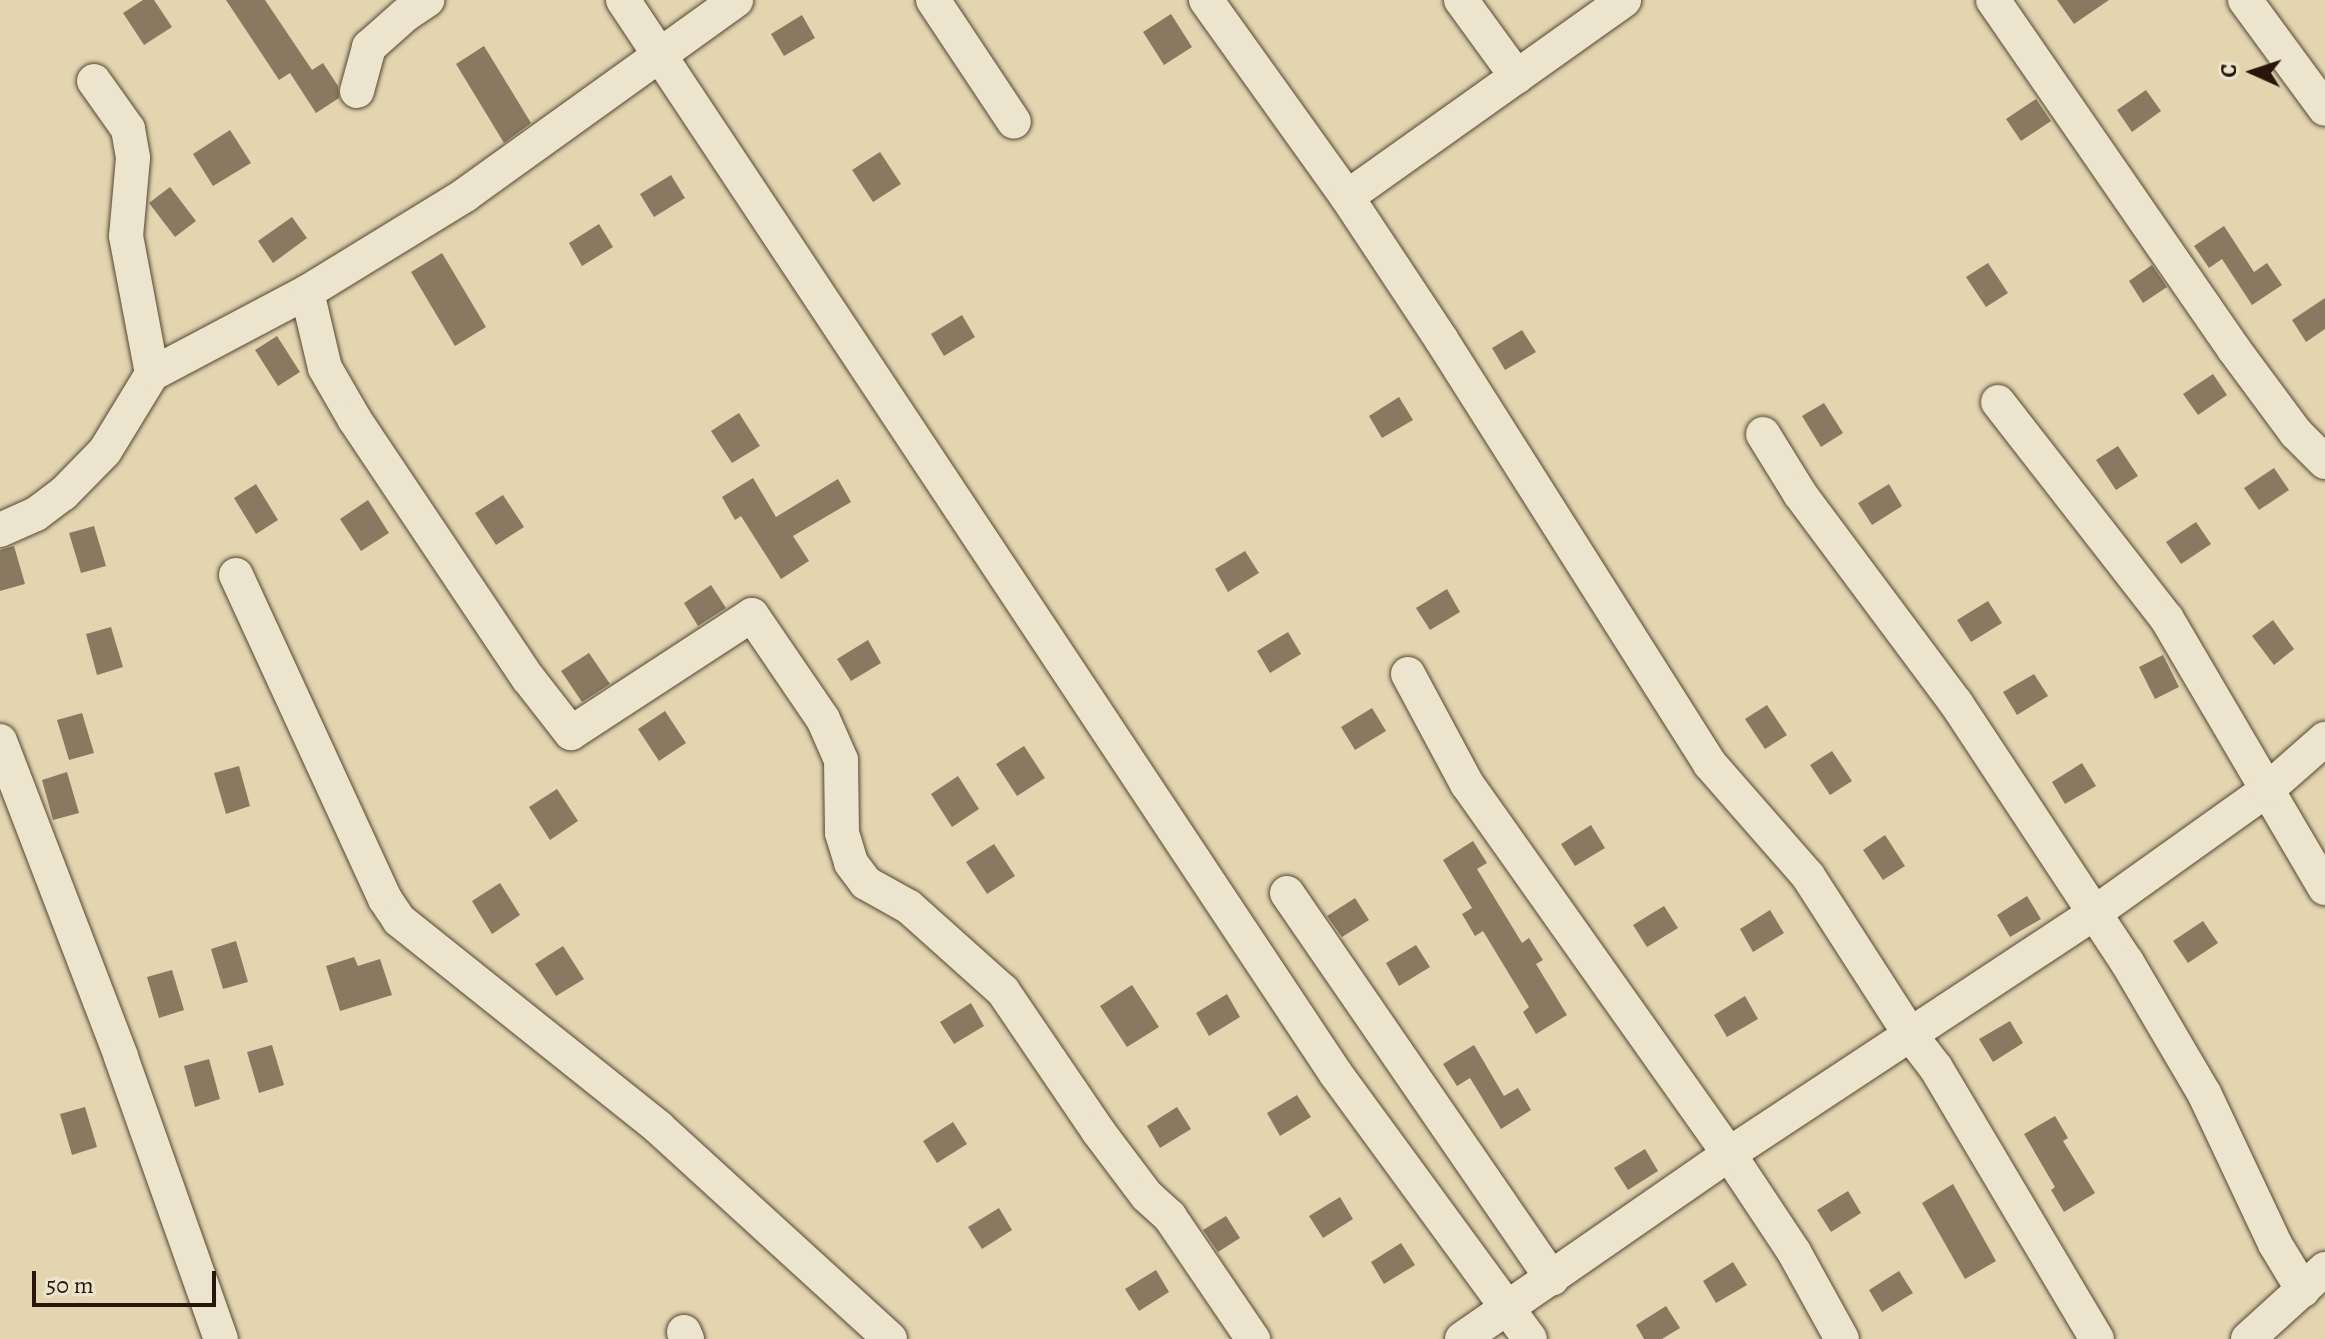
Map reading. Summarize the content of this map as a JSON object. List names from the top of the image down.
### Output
{
  "scale_bar": "50 m",
  "north": "left"
}
